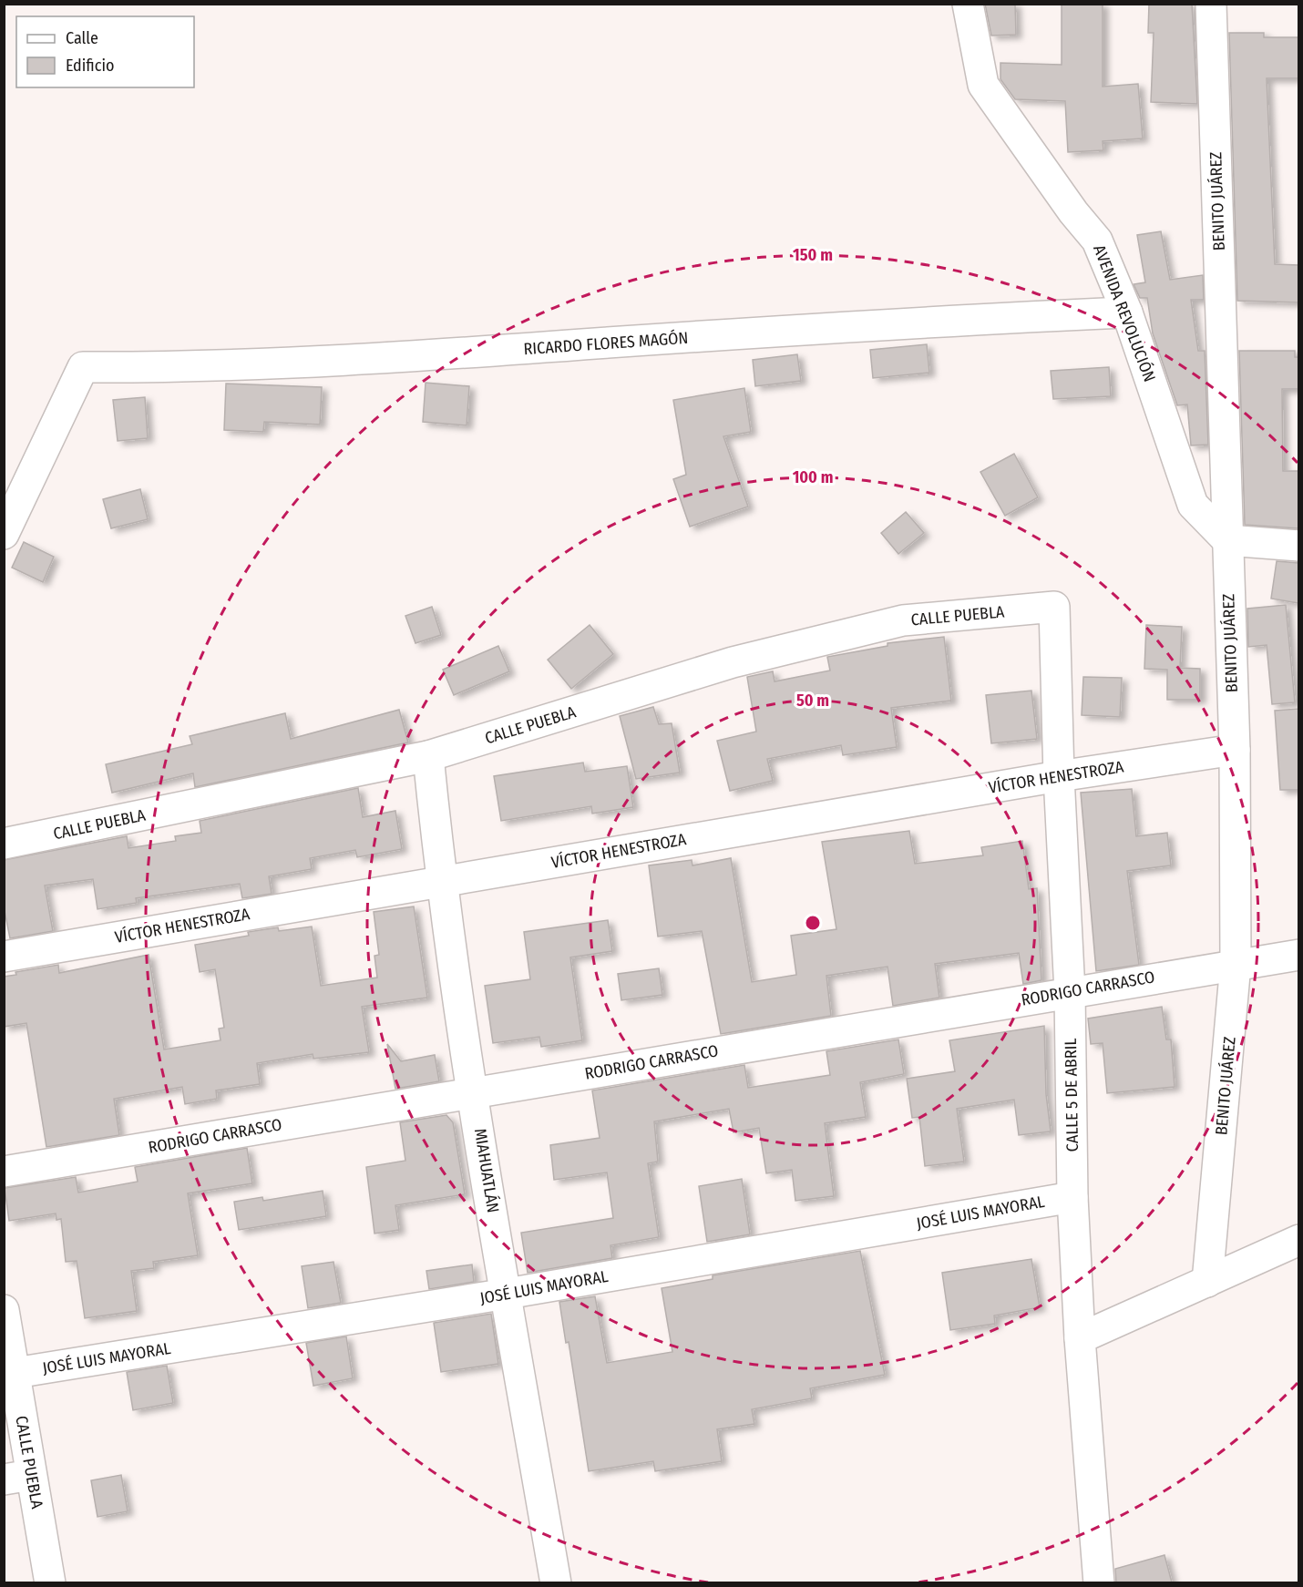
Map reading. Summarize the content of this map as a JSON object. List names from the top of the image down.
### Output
{
  "streets": {
    "street": [
      "BENITO JUÁREZ",
      "AVENIDA REVOLUCIÓN",
      "RICARDO FLORES MAGÓN",
      "CALLE PUEBLA",
      "VÍCTOR HENESTROZA",
      "RODRIGO CARRASCO",
      "CALLE 5 DE ABRIL",
      "MIAHUATLÁN",
      "JOSÉ LUIS MAYORAL"
    ]
  },
  "crossings": [
    ["BENITO JUÁREZ", "AVENIDA REVOLUCIÓN"],
    ["BENITO JUÁREZ", "VÍCTOR HENESTROZA"],
    ["BENITO JUÁREZ", "RODRIGO CARRASCO"],
    ["AVENIDA REVOLUCIÓN", "RICARDO FLORES MAGÓN"],
    ["CALLE PUEBLA", "CALLE 5 DE ABRIL"],
    ["CALLE PUEBLA", "MIAHUATLÁN"],
    ["CALLE PUEBLA", "JOSÉ LUIS MAYORAL"],
    ["VÍCTOR HENESTROZA", "CALLE 5 DE ABRIL"],
    ["VÍCTOR HENESTROZA", "MIAHUATLÁN"],
    ["RODRIGO CARRASCO", "CALLE 5 DE ABRIL"],
    ["RODRIGO CARRASCO", "MIAHUATLÁN"],
    ["CALLE 5 DE ABRIL", "JOSÉ LUIS MAYORAL"],
    ["MIAHUATLÁN", "JOSÉ LUIS MAYORAL"]
  ],
  "legend": ["Calle", "Edificio"],
  "rings": ["150 m", "100 m", "50 m"]
}
